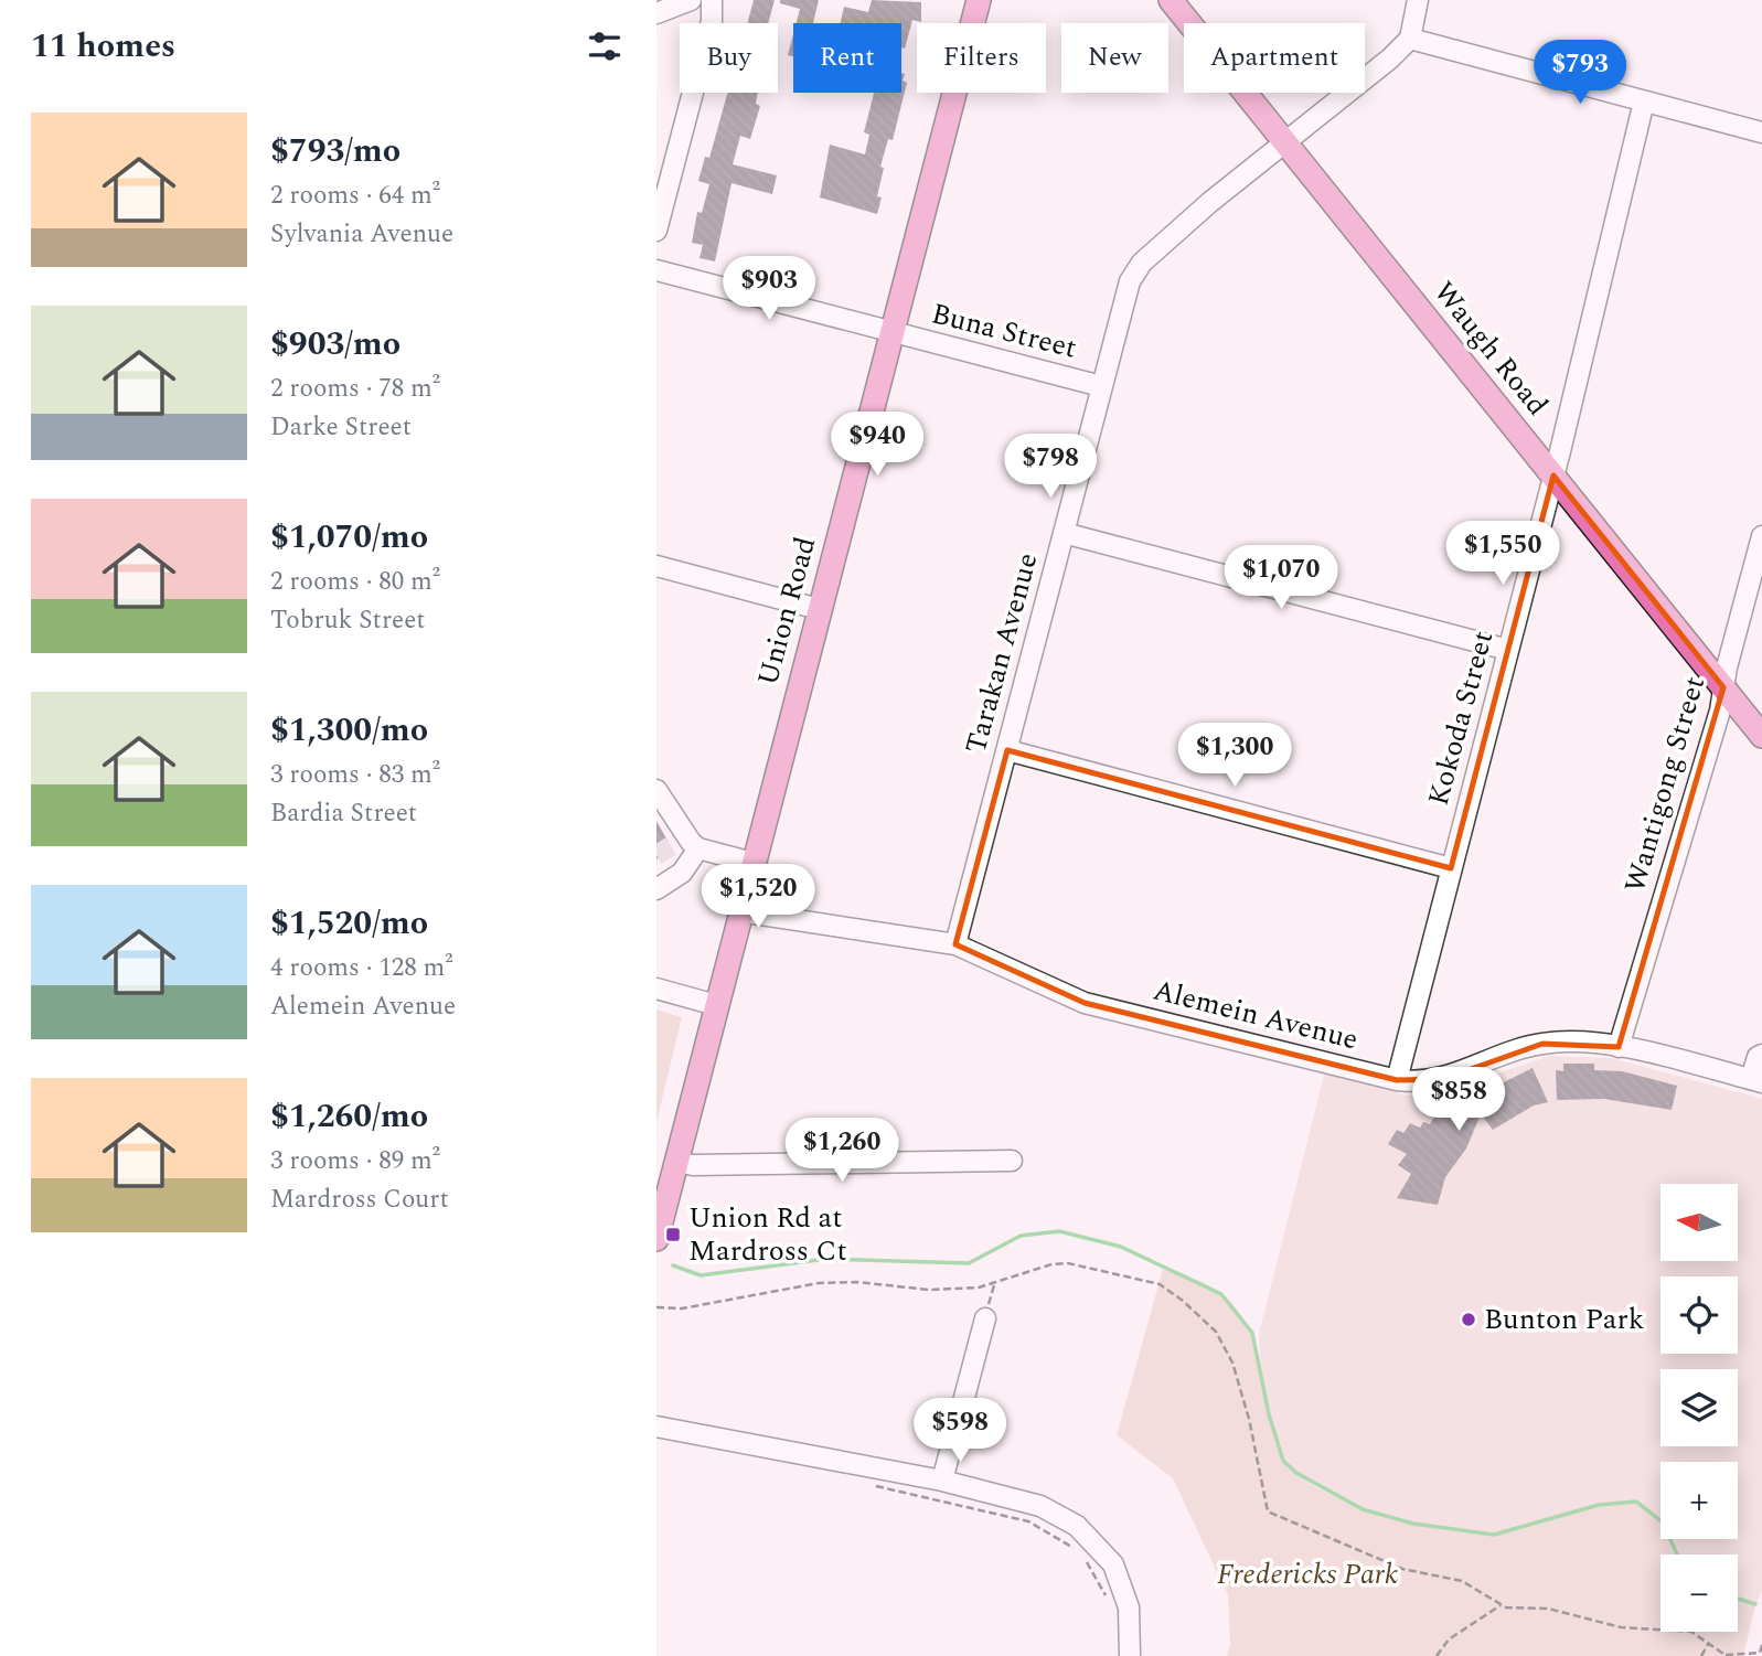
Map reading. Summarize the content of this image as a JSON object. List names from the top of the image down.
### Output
{
  "streets": {
    "main road": ["Waugh Road", "Union Road"],
    "street": [
      "Buna Street",
      "Tarakan Avenue",
      "Kokoda Street",
      "Wantigong Street",
      "Alemein Avenue"
    ]
  },
  "crossings": [
    ["Buna Street", "Union Road"],
    ["Buna Street", "Tarakan Avenue"],
    ["Waugh Road", "Tarakan Avenue"],
    ["Waugh Road", "Kokoda Street"],
    ["Waugh Road", "Wantigong Street"],
    ["Union Road", "Alemein Avenue"],
    ["Tarakan Avenue", "Alemein Avenue"],
    ["Kokoda Street", "Alemein Avenue"],
    ["Wantigong Street", "Alemein Avenue"]
  ],
  "parks": ["Fredericks Park"],
  "places": {
    "transit": ["Union Rd at Mardross Ct"],
    "other": ["Bunton Park"]
  },
  "north": "left",
  "page": {
    "heading": "11 homes",
    "chip": [
      "Buy",
      "Rent",
      "Filters",
      "New",
      "Apartment"
    ],
    "price": [
      "$793",
      "$903",
      "$940",
      "$798",
      "$1,550",
      "$1,070",
      "$1,300",
      "$1,520",
      "$858",
      "$1,260",
      "$598"
    ],
    "list": [
      {
        "name": "$793/mo",
        "note": "2 rooms · 64 m² · Sylvania Avenue"
      },
      {
        "name": "$903/mo",
        "note": "2 rooms · 78 m² · Darke Street"
      },
      {
        "name": "$1,070/mo",
        "note": "2 rooms · 80 m² · Tobruk Street"
      },
      {
        "name": "$1,300/mo",
        "note": "3 rooms · 83 m² · Bardia Street"
      },
      {
        "name": "$1,520/mo",
        "note": "4 rooms · 128 m² · Alemein Avenue"
      },
      {
        "name": "$1,260/mo",
        "note": "3 rooms · 89 m² · Mardross Court"
      }
    ],
    "map_buttons": ["+", "−"]
  }
}
